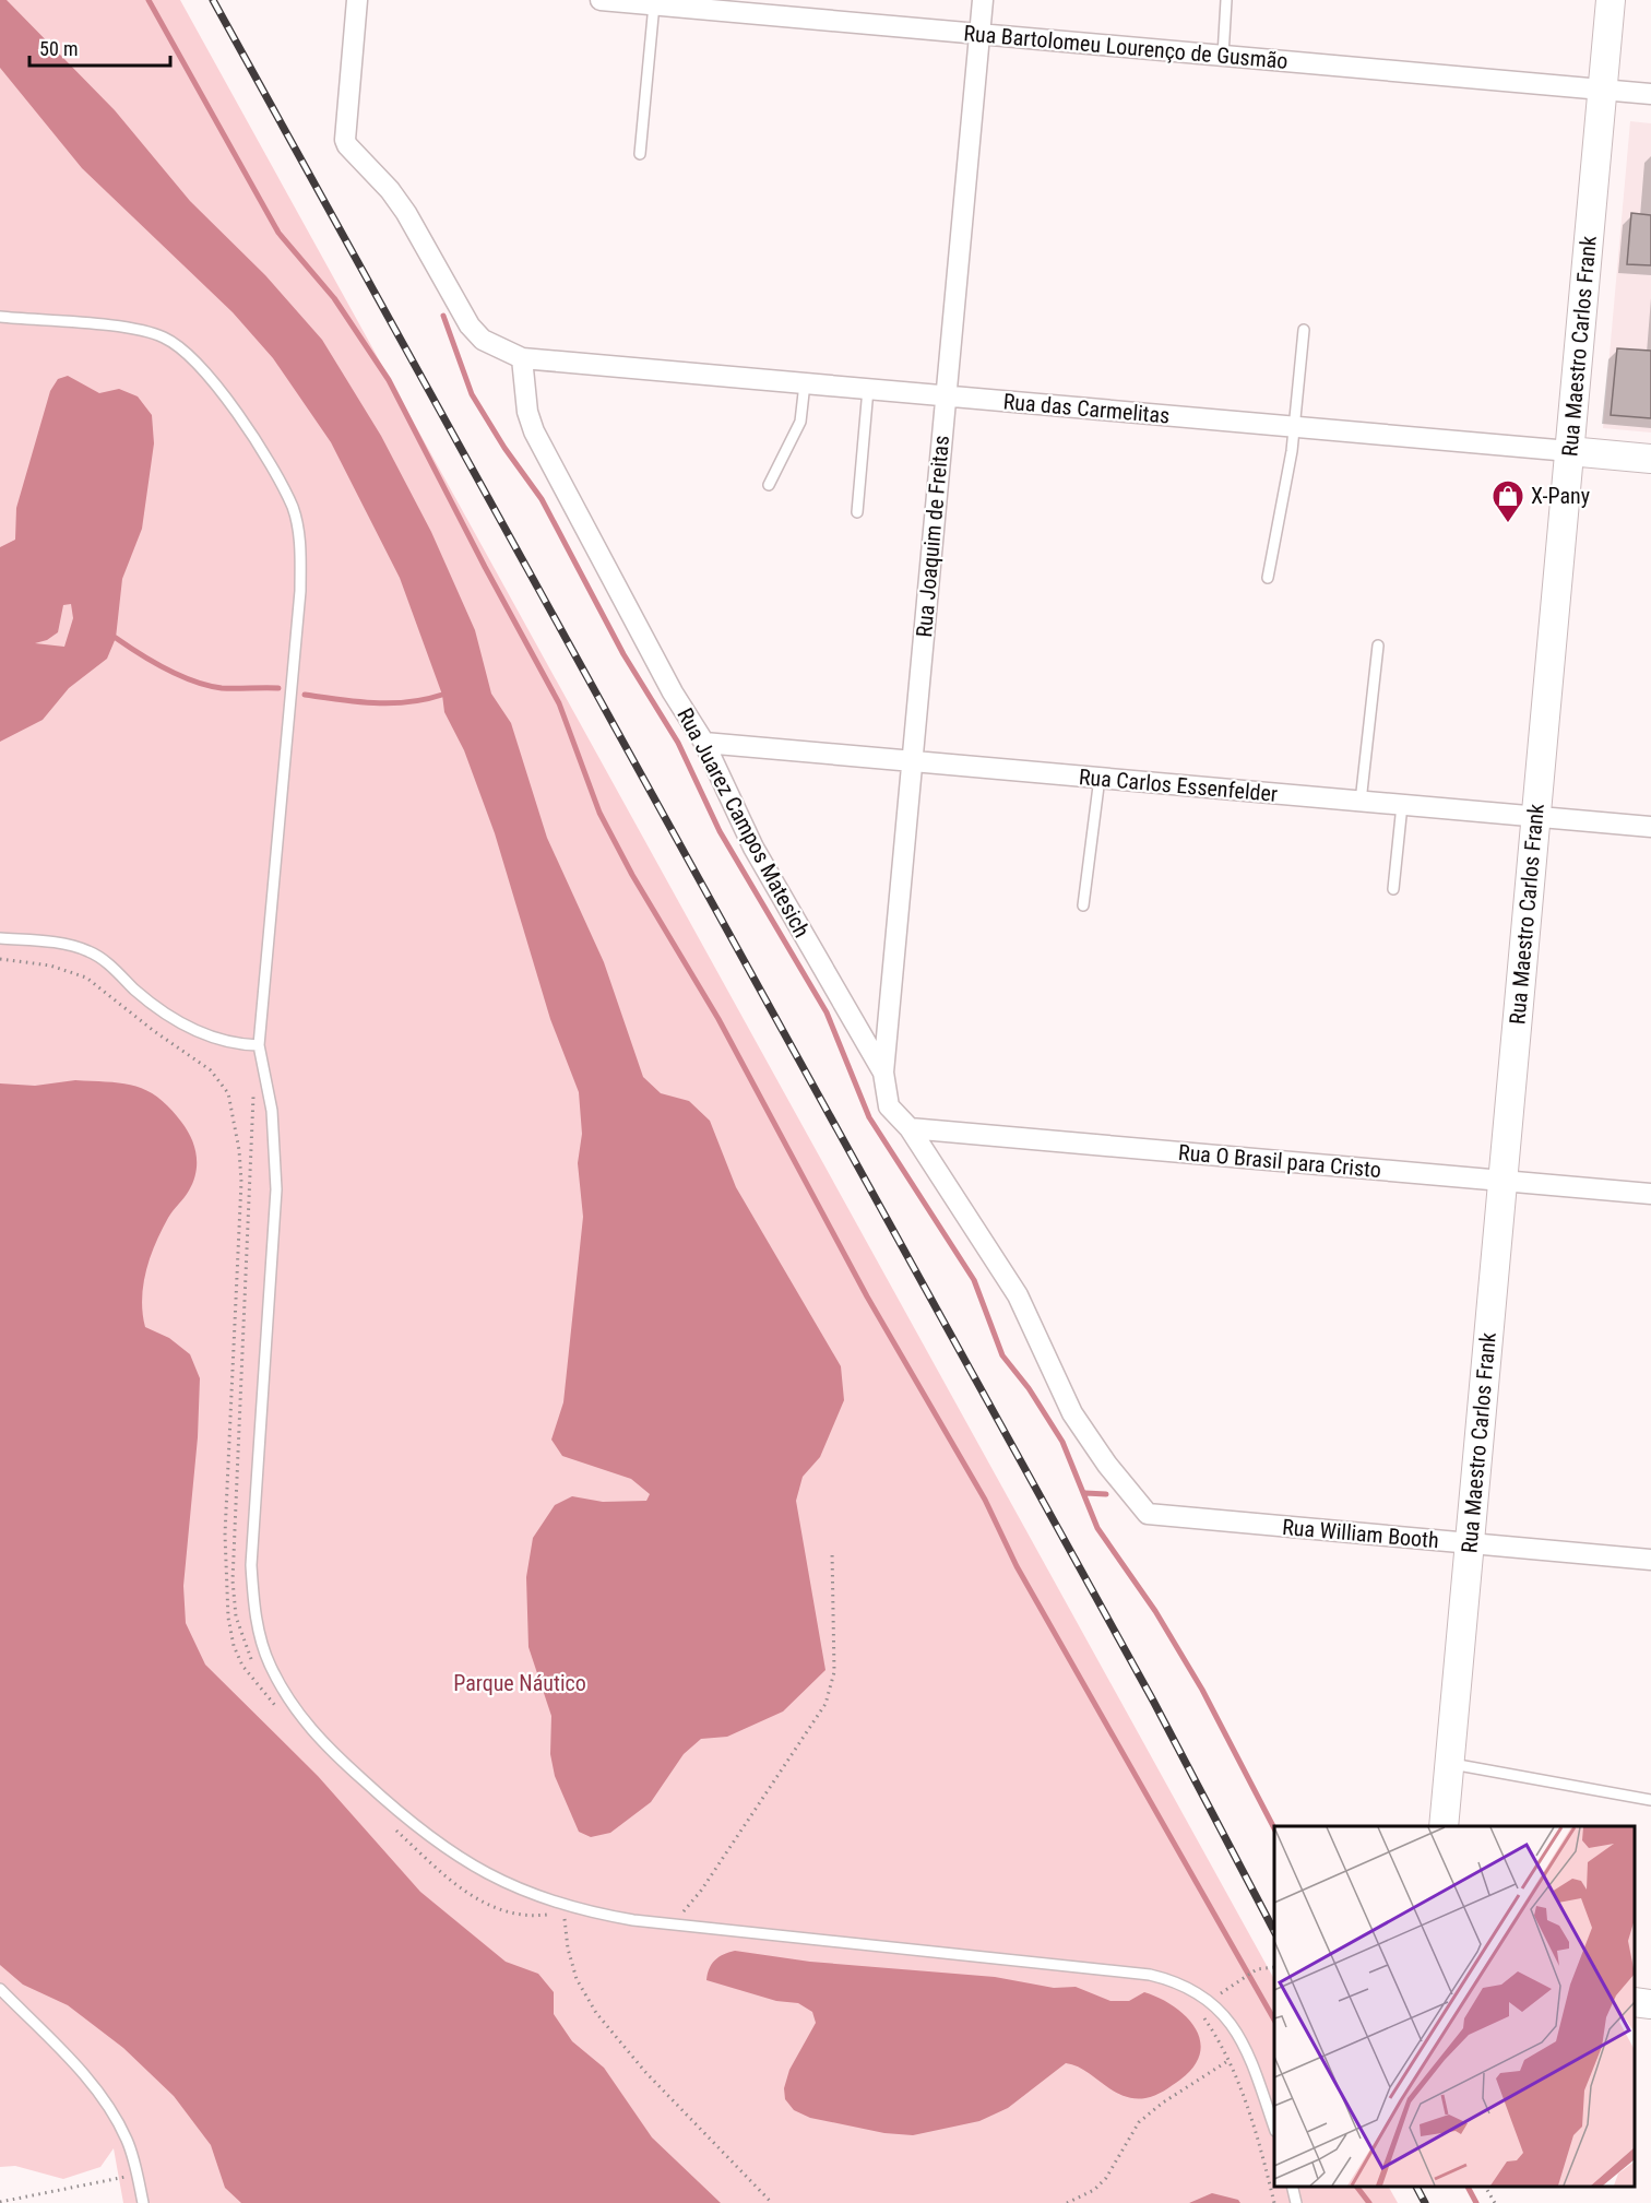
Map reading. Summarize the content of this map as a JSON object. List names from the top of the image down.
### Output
{
  "streets": {
    "street": [
      "Rua Bartolomeu Lourenço de Gusmão",
      "Rua Maestro Carlos Frank",
      "Rua das Carmelitas",
      "Rua Joaquim de Freitas",
      "Rua Carlos Essenfelder",
      "Rua Juarez Campos Matesich",
      "Rua O Brasil para Cristo",
      "Rua William Booth"
    ]
  },
  "crossings": [
    ["Rua Bartolomeu Lourenço de Gusmão", "Rua Maestro Carlos Frank"],
    ["Rua Bartolomeu Lourenço de Gusmão", "Rua Joaquim de Freitas"],
    ["Rua Maestro Carlos Frank", "Rua das Carmelitas"],
    ["Rua Maestro Carlos Frank", "Rua Carlos Essenfelder"],
    ["Rua Maestro Carlos Frank", "Rua O Brasil para Cristo"],
    ["Rua Maestro Carlos Frank", "Rua William Booth"],
    ["Rua das Carmelitas", "Rua Joaquim de Freitas"],
    ["Rua das Carmelitas", "Rua Juarez Campos Matesich"],
    ["Rua Joaquim de Freitas", "Rua Carlos Essenfelder"],
    ["Rua Joaquim de Freitas", "Rua Juarez Campos Matesich"],
    ["Rua Carlos Essenfelder", "Rua Juarez Campos Matesich"],
    ["Rua Juarez Campos Matesich", "Rua O Brasil para Cristo"],
    ["Rua Juarez Campos Matesich", "Rua William Booth"]
  ],
  "parks": ["Parque Náutico"],
  "places": {
    "shop": ["X-Pany"]
  },
  "scale_bar": "50 m"
}
